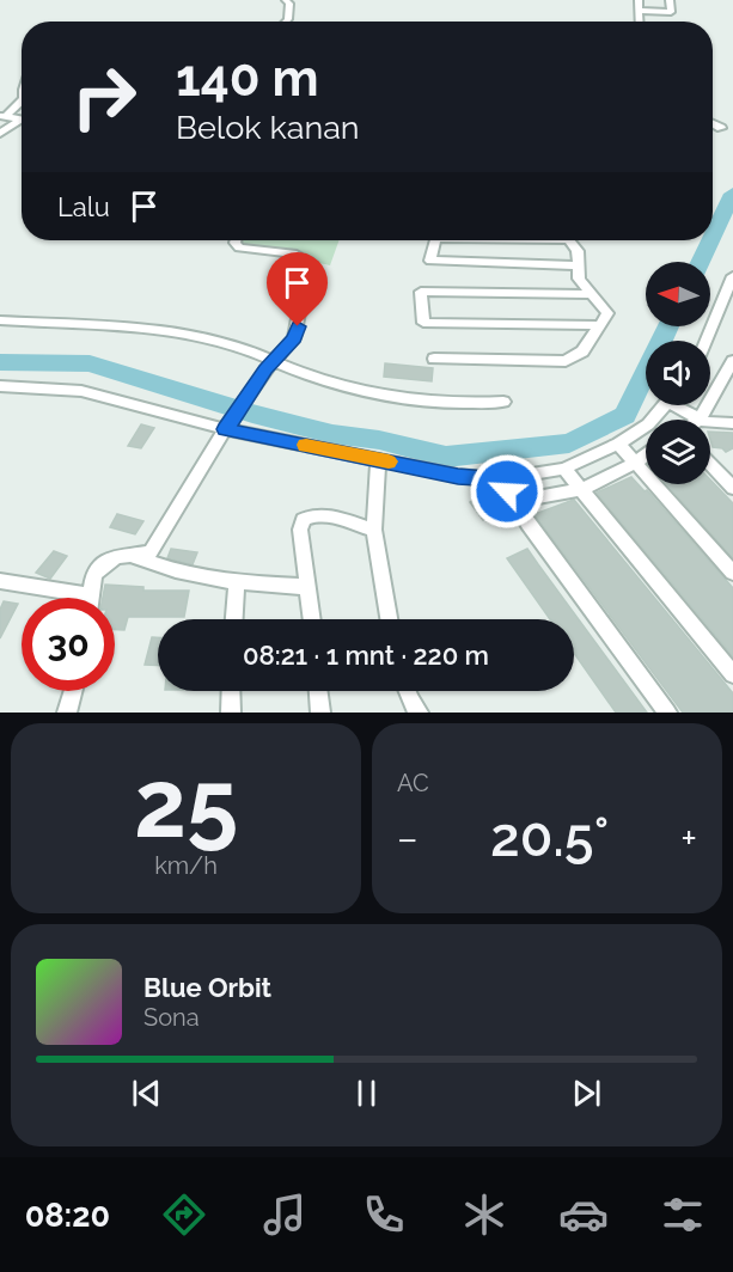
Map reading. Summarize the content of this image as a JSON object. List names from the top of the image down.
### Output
{
  "north": "left",
  "page": {
    "turn": ["140 m", "Belok kanan"],
    "then": "Lalu",
    "limit": "30",
    "trip": "08:21 · 1 mnt · 220 m",
    "tile": [
      ["25", "km/h"],
      "AC"
    ],
    "heat": ["−", "20.5°", "+"],
    "song": ["Blue Orbit", "Sona"],
    "tabs": "08:20"
  }
}
